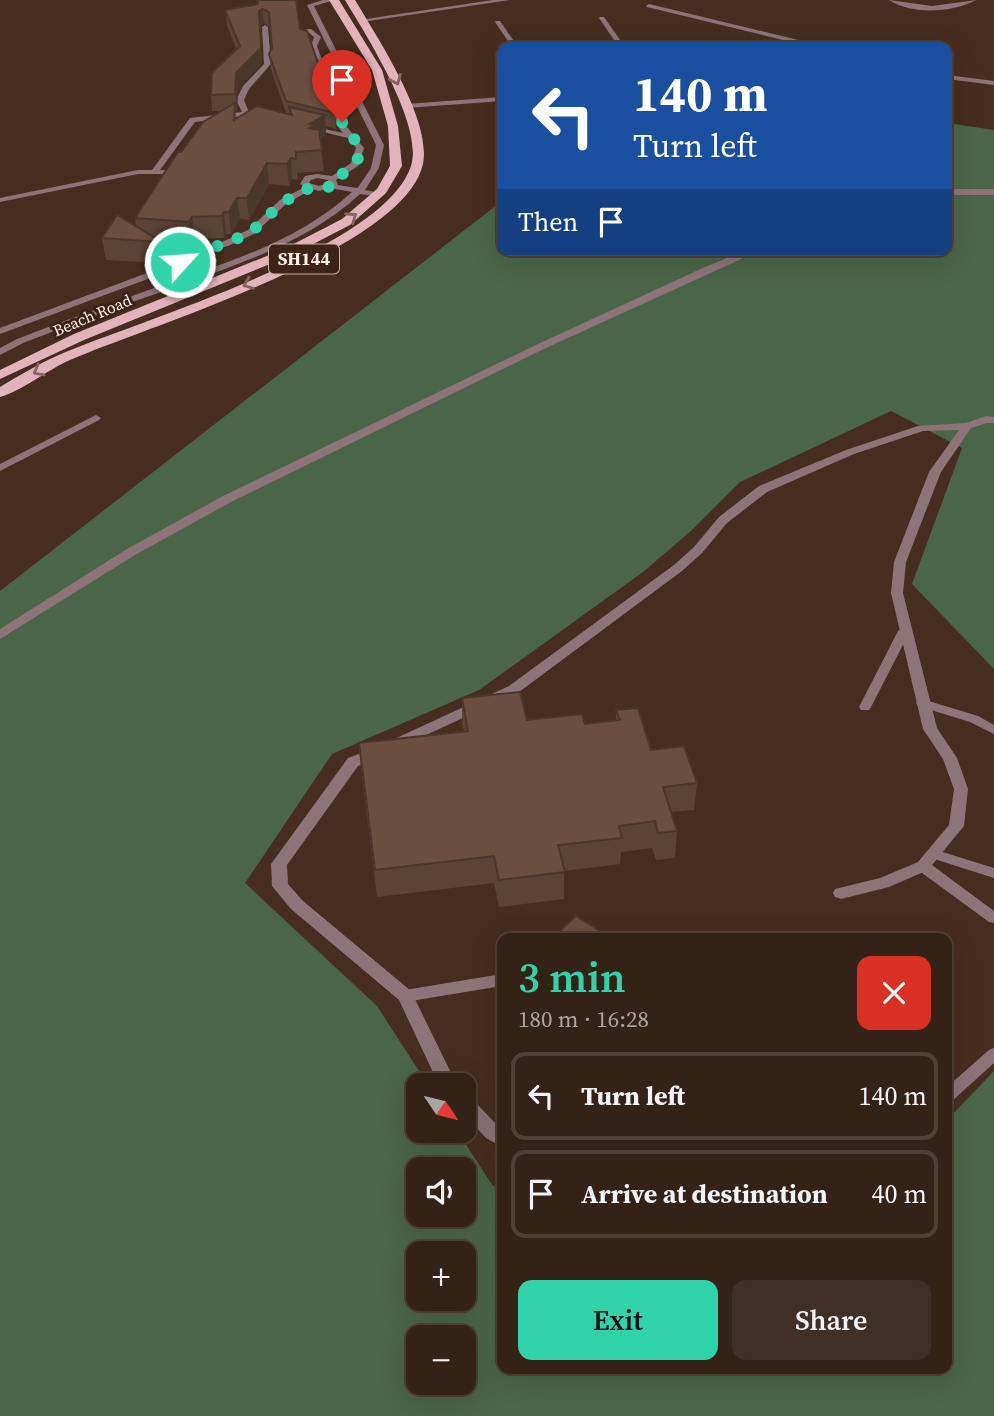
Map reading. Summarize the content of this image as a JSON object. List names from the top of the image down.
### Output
{
  "streets": {
    "main road": ["SH144", "Beach Road"]
  },
  "north": "bottom right",
  "page": {
    "turn": ["140 m", "Turn left"],
    "then": "Then",
    "heading": ["3 min", "180 m · 16:28"],
    "list": [
      {
        "name": "Turn left",
        "value": "140 m"
      },
      {
        "name": "Arrive at destination",
        "value": "40 m"
      }
    ],
    "map_buttons": ["+", "−"],
    "buttons": ["Exit", "Share"]
  }
}
